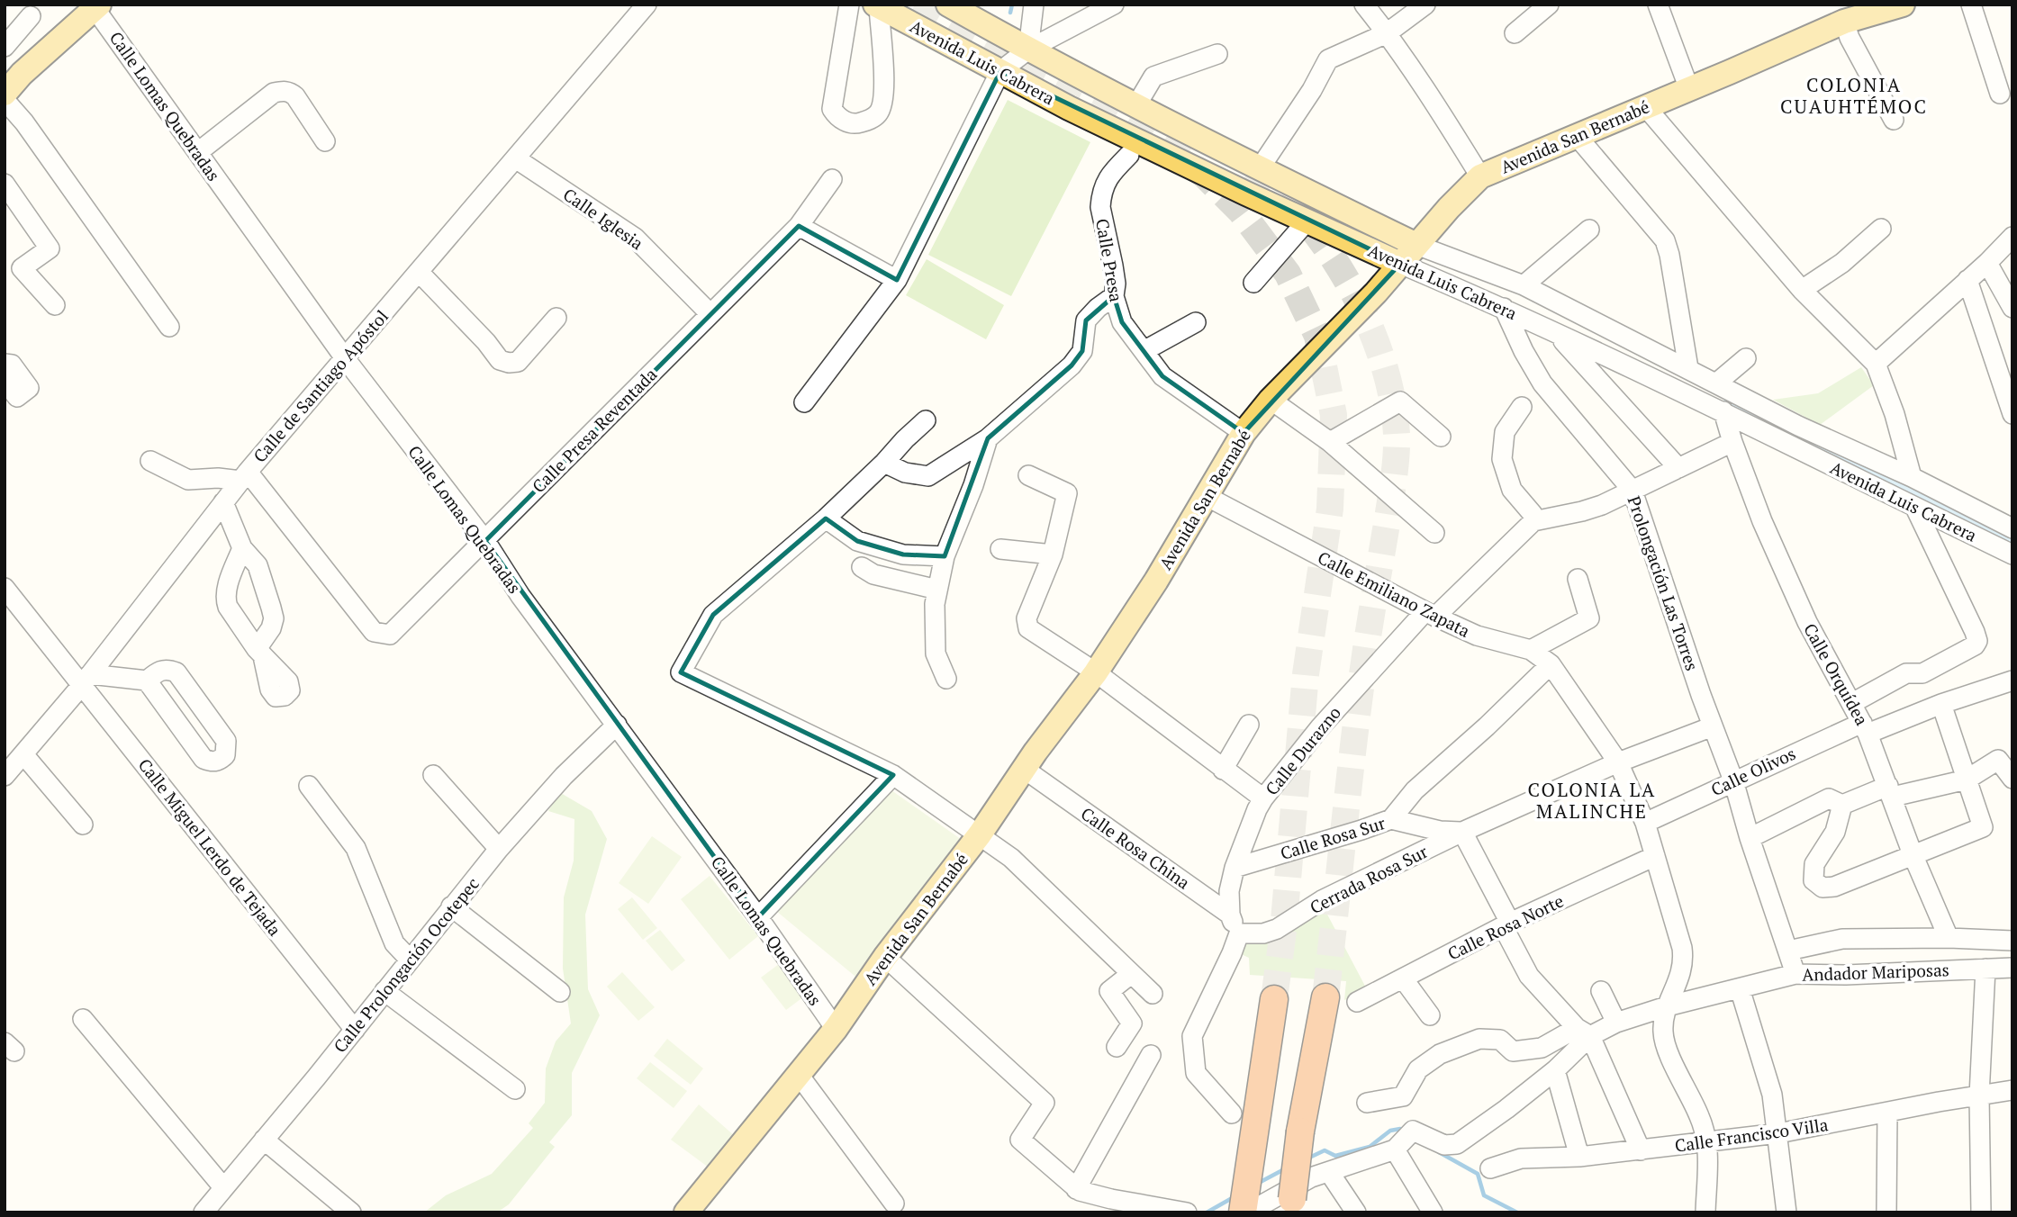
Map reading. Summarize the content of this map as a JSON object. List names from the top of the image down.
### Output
{
  "streets": {
    "main road": ["Avenida Luis Cabrera", "Avenida San Bernabé"],
    "street": [
      "Calle Lomas Quebradas",
      "Calle Iglesia",
      "Calle Presa",
      "Calle de Santiago Apóstol",
      "Calle Presa Reventada",
      "Prolongación Las Torres",
      "Calle Emiliano Zapata",
      "Calle Orquídea",
      "Calle Durazno",
      "Calle Olivos",
      "Calle Rosa Sur",
      "Calle Miguel Lerdo de Tejada",
      "Calle Rosa China",
      "Cerrada Rosa Sur",
      "Calle Rosa Norte",
      "Calle Prolongación Ocotepec",
      "Andador Mariposas",
      "Calle Francisco Villa"
    ]
  },
  "crossings": [
    ["Avenida Luis Cabrera", "Avenida San Bernabé"],
    ["Avenida Luis Cabrera", "Prolongación Las Torres"],
    ["Avenida Luis Cabrera", "Calle Orquídea"],
    ["Calle Lomas Quebradas", "Avenida San Bernabé"],
    ["Calle Lomas Quebradas", "Calle de Santiago Apóstol"],
    ["Calle Lomas Quebradas", "Calle Presa Reventada"],
    ["Calle Lomas Quebradas", "Calle Prolongación Ocotepec"],
    ["Avenida San Bernabé", "Calle Presa"],
    ["Avenida San Bernabé", "Calle Emiliano Zapata"],
    ["Avenida San Bernabé", "Calle Rosa China"],
    ["Calle Iglesia", "Calle de Santiago Apóstol"],
    ["Calle Iglesia", "Calle Presa Reventada"],
    ["Calle de Santiago Apóstol", "Calle Presa Reventada"],
    ["Calle de Santiago Apóstol", "Calle Miguel Lerdo de Tejada"],
    ["Prolongación Las Torres", "Calle Olivos"],
    ["Prolongación Las Torres", "Calle Rosa Sur"],
    ["Prolongación Las Torres", "Andador Mariposas"],
    ["Calle Emiliano Zapata", "Calle Durazno"],
    ["Calle Emiliano Zapata", "Calle Olivos"],
    ["Calle Emiliano Zapata", "Calle Rosa Sur"],
    ["Calle Emiliano Zapata", "Calle Rosa Norte"],
    ["Calle Emiliano Zapata", "Andador Mariposas"],
    ["Calle Emiliano Zapata", "Calle Francisco Villa"],
    ["Calle Orquídea", "Calle Olivos"],
    ["Calle Orquídea", "Andador Mariposas"],
    ["Calle Durazno", "Calle Rosa Sur"],
    ["Calle Durazno", "Calle Rosa China"],
    ["Calle Rosa Sur", "Cerrada Rosa Sur"],
    ["Calle Miguel Lerdo de Tejada", "Calle Prolongación Ocotepec"],
    ["Calle Rosa China", "Cerrada Rosa Sur"]
  ],
  "districts": ["COLONIA CUAUHTÉMOC", "COLONIA LA MALINCHE"]
}
